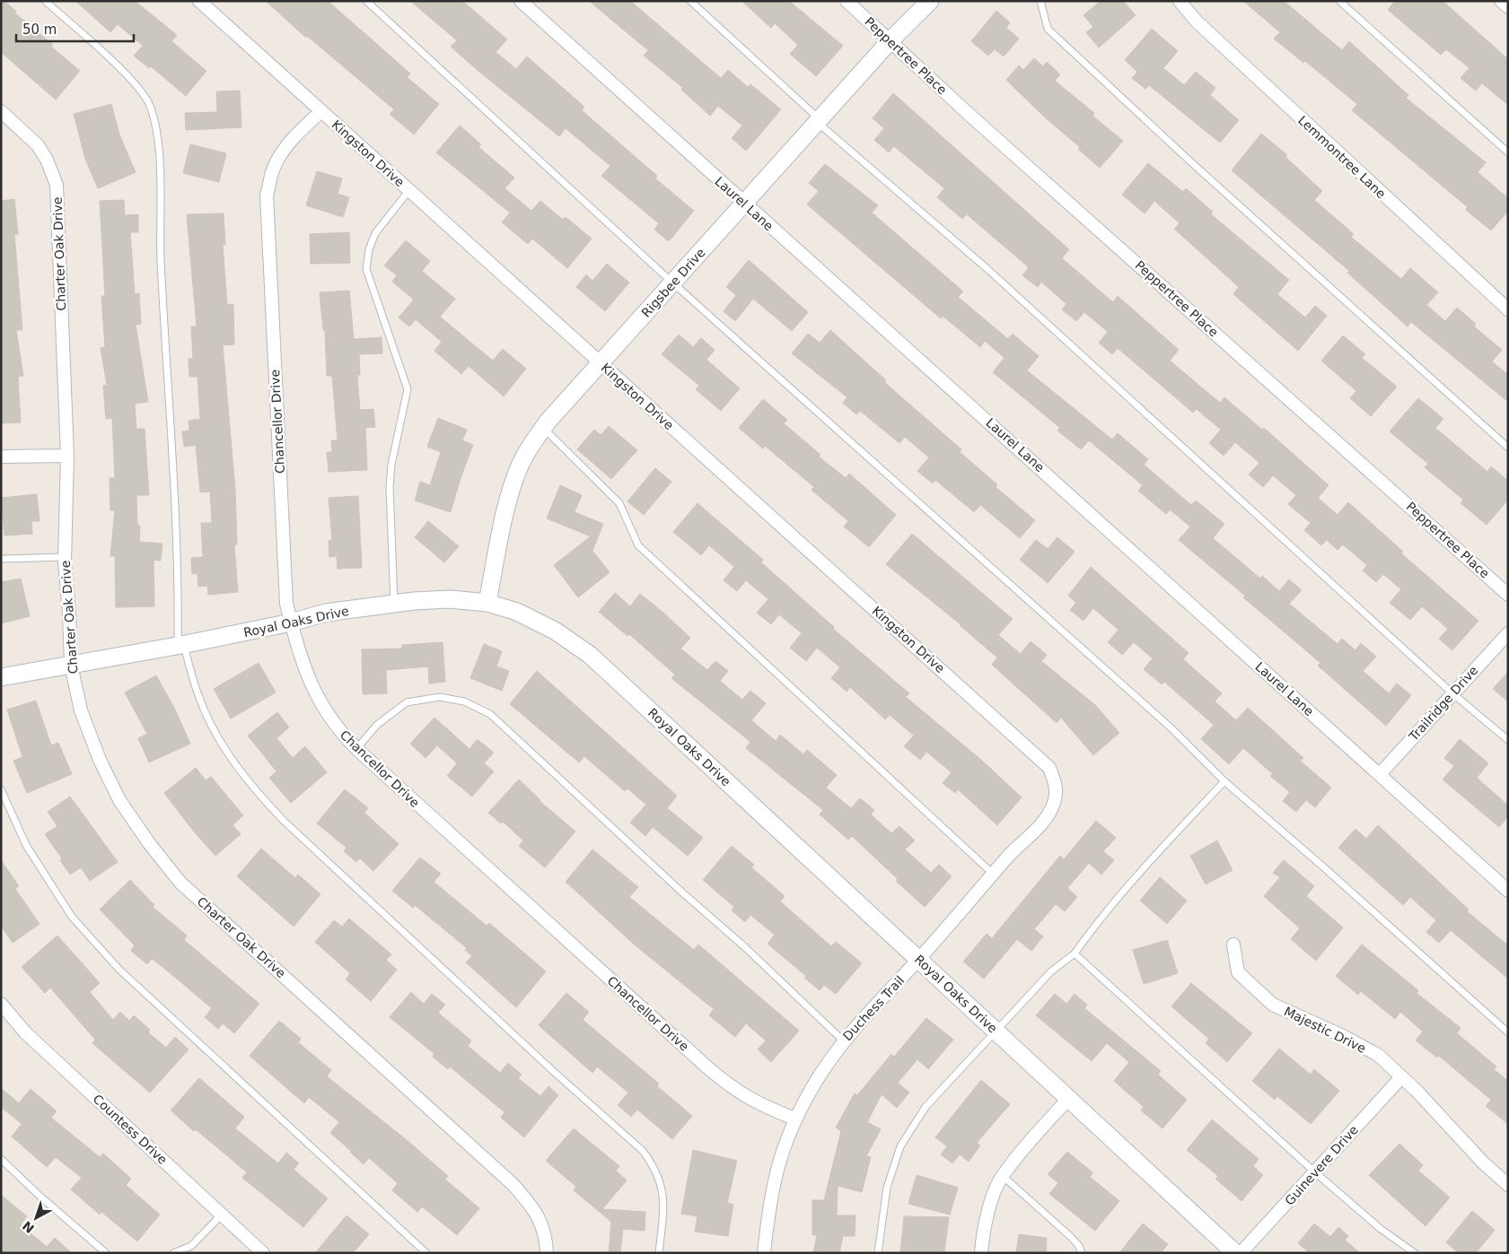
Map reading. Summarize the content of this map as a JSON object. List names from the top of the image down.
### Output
{
  "streets": {
    "street": [
      "Peppertree Place",
      "Kingston Drive",
      "Lemmontree Lane",
      "Laurel Lane",
      "Charter Oak Drive",
      "Rigsbee Drive",
      "Chancellor Drive",
      "Royal Oaks Drive",
      "Trailridge Drive",
      "Duchess Trail",
      "Majestic Drive",
      "Countess Drive",
      "Guinevere Drive"
    ]
  },
  "crossings": [
    ["Peppertree Place", "Rigsbee Drive"],
    ["Kingston Drive", "Rigsbee Drive"],
    ["Kingston Drive", "Chancellor Drive"],
    ["Kingston Drive", "Duchess Trail"],
    ["Laurel Lane", "Rigsbee Drive"],
    ["Laurel Lane", "Trailridge Drive"],
    ["Charter Oak Drive", "Royal Oaks Drive"],
    ["Rigsbee Drive", "Royal Oaks Drive"],
    ["Chancellor Drive", "Royal Oaks Drive"],
    ["Chancellor Drive", "Duchess Trail"],
    ["Royal Oaks Drive", "Duchess Trail"],
    ["Majestic Drive", "Guinevere Drive"]
  ],
  "scale_bar": "50 m",
  "north": "bottom left"
}
